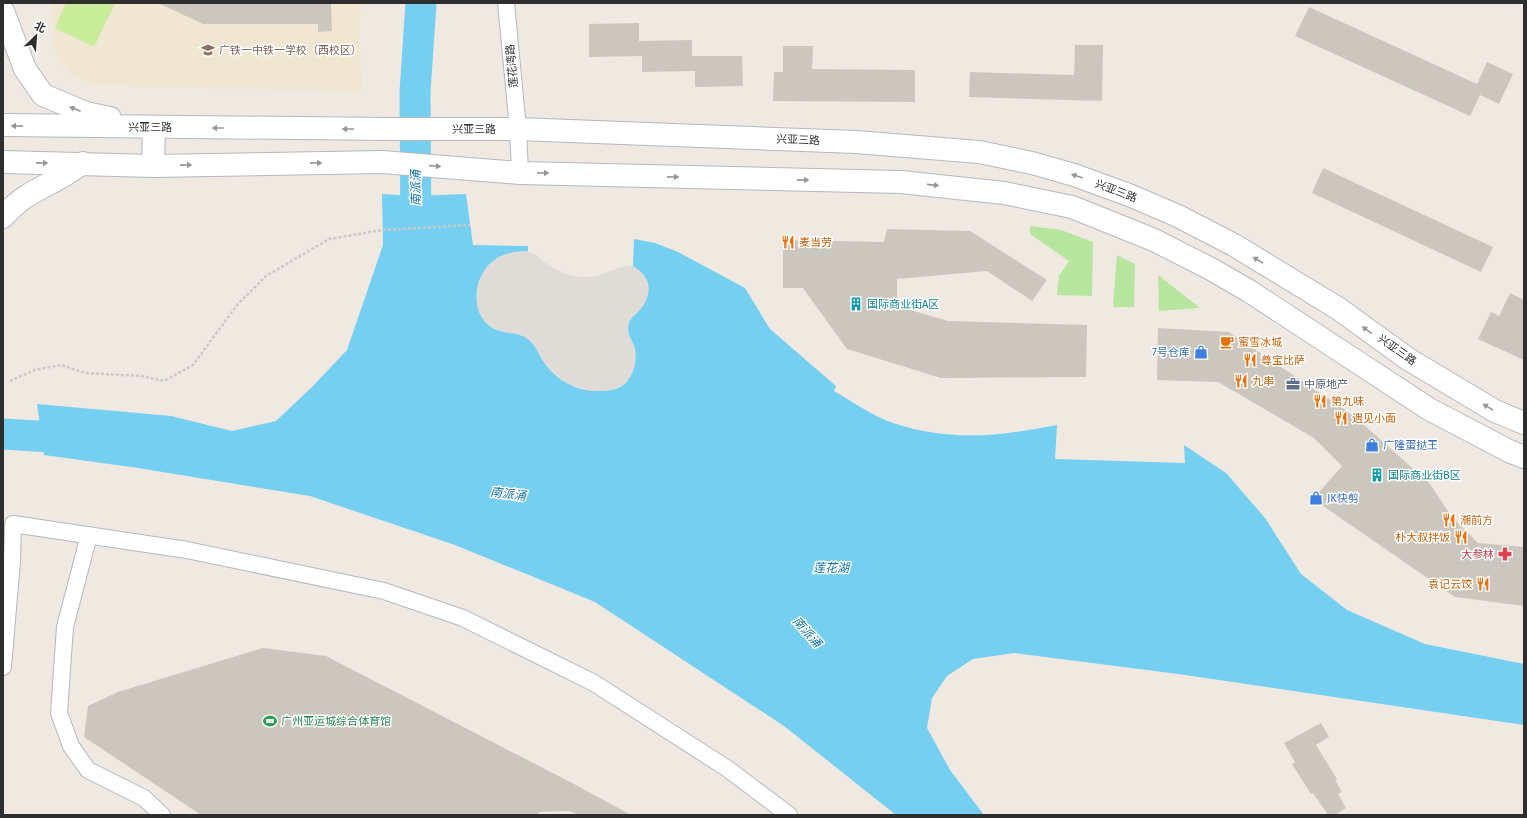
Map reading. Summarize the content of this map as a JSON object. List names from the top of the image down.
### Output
{
  "streets": {
    "street": ["莲花湾路", "兴亚三路"]
  },
  "crossings": [
    ["莲花湾路", "兴亚三路"]
  ],
  "water": ["南派涌", "莲花湖"],
  "places": {
    "school or university": ["广铁一中铁一学校（西校区）"],
    "restaurant": [
      "麦当劳",
      "尊宝比萨",
      "九串",
      "第九味",
      "遇见小面",
      "潮前方",
      "朴大叔拌饭",
      "袁记云饺"
    ],
    "building": ["国际商业街A区", "国际商业街B区"],
    "cafe": ["蜜雪冰城"],
    "shop": ["7号仓库", "广隆蛋挞王", "JK快剪"],
    "office": ["中原地产"],
    "pharmacy": ["大参林"],
    "sports": ["广州亚运城综合体育馆"]
  },
  "north": "top right"
}
